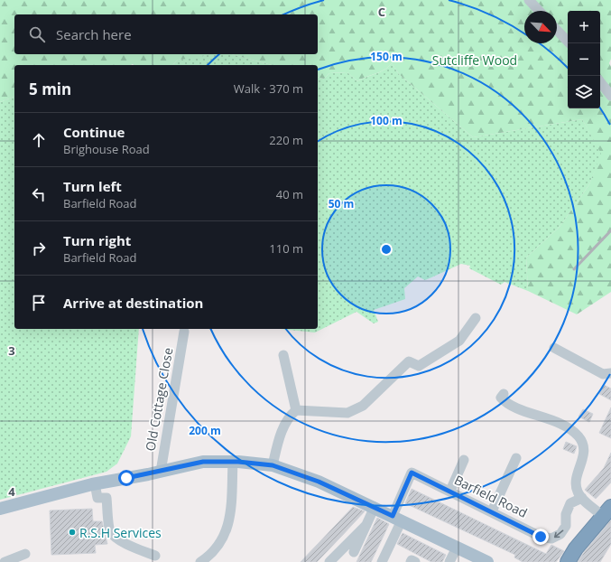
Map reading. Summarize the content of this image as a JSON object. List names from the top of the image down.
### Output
{
  "streets": {
    "street": ["Old Cottage Close", "Barfield Road"]
  },
  "parks": ["Sutcliffe Wood"],
  "places": ["R.S.H Services"],
  "north": "bottom right",
  "page": {
    "map_buttons": ["+", "−"],
    "search": "Search here",
    "heading": ["5 min", "Walk · 370 m"],
    "list": [
      ["Continue", "Brighouse Road", "220 m"],
      ["Turn left", "Barfield Road", "40 m"],
      ["Turn right", "Barfield Road", "110 m"],
      "Arrive at destination"
    ]
  },
  "grid": {
    "columns": ["C"],
    "rows": ["3", "4"]
  },
  "rings": [
    "150 m",
    "100 m",
    "50 m",
    "200 m"
  ]
}
